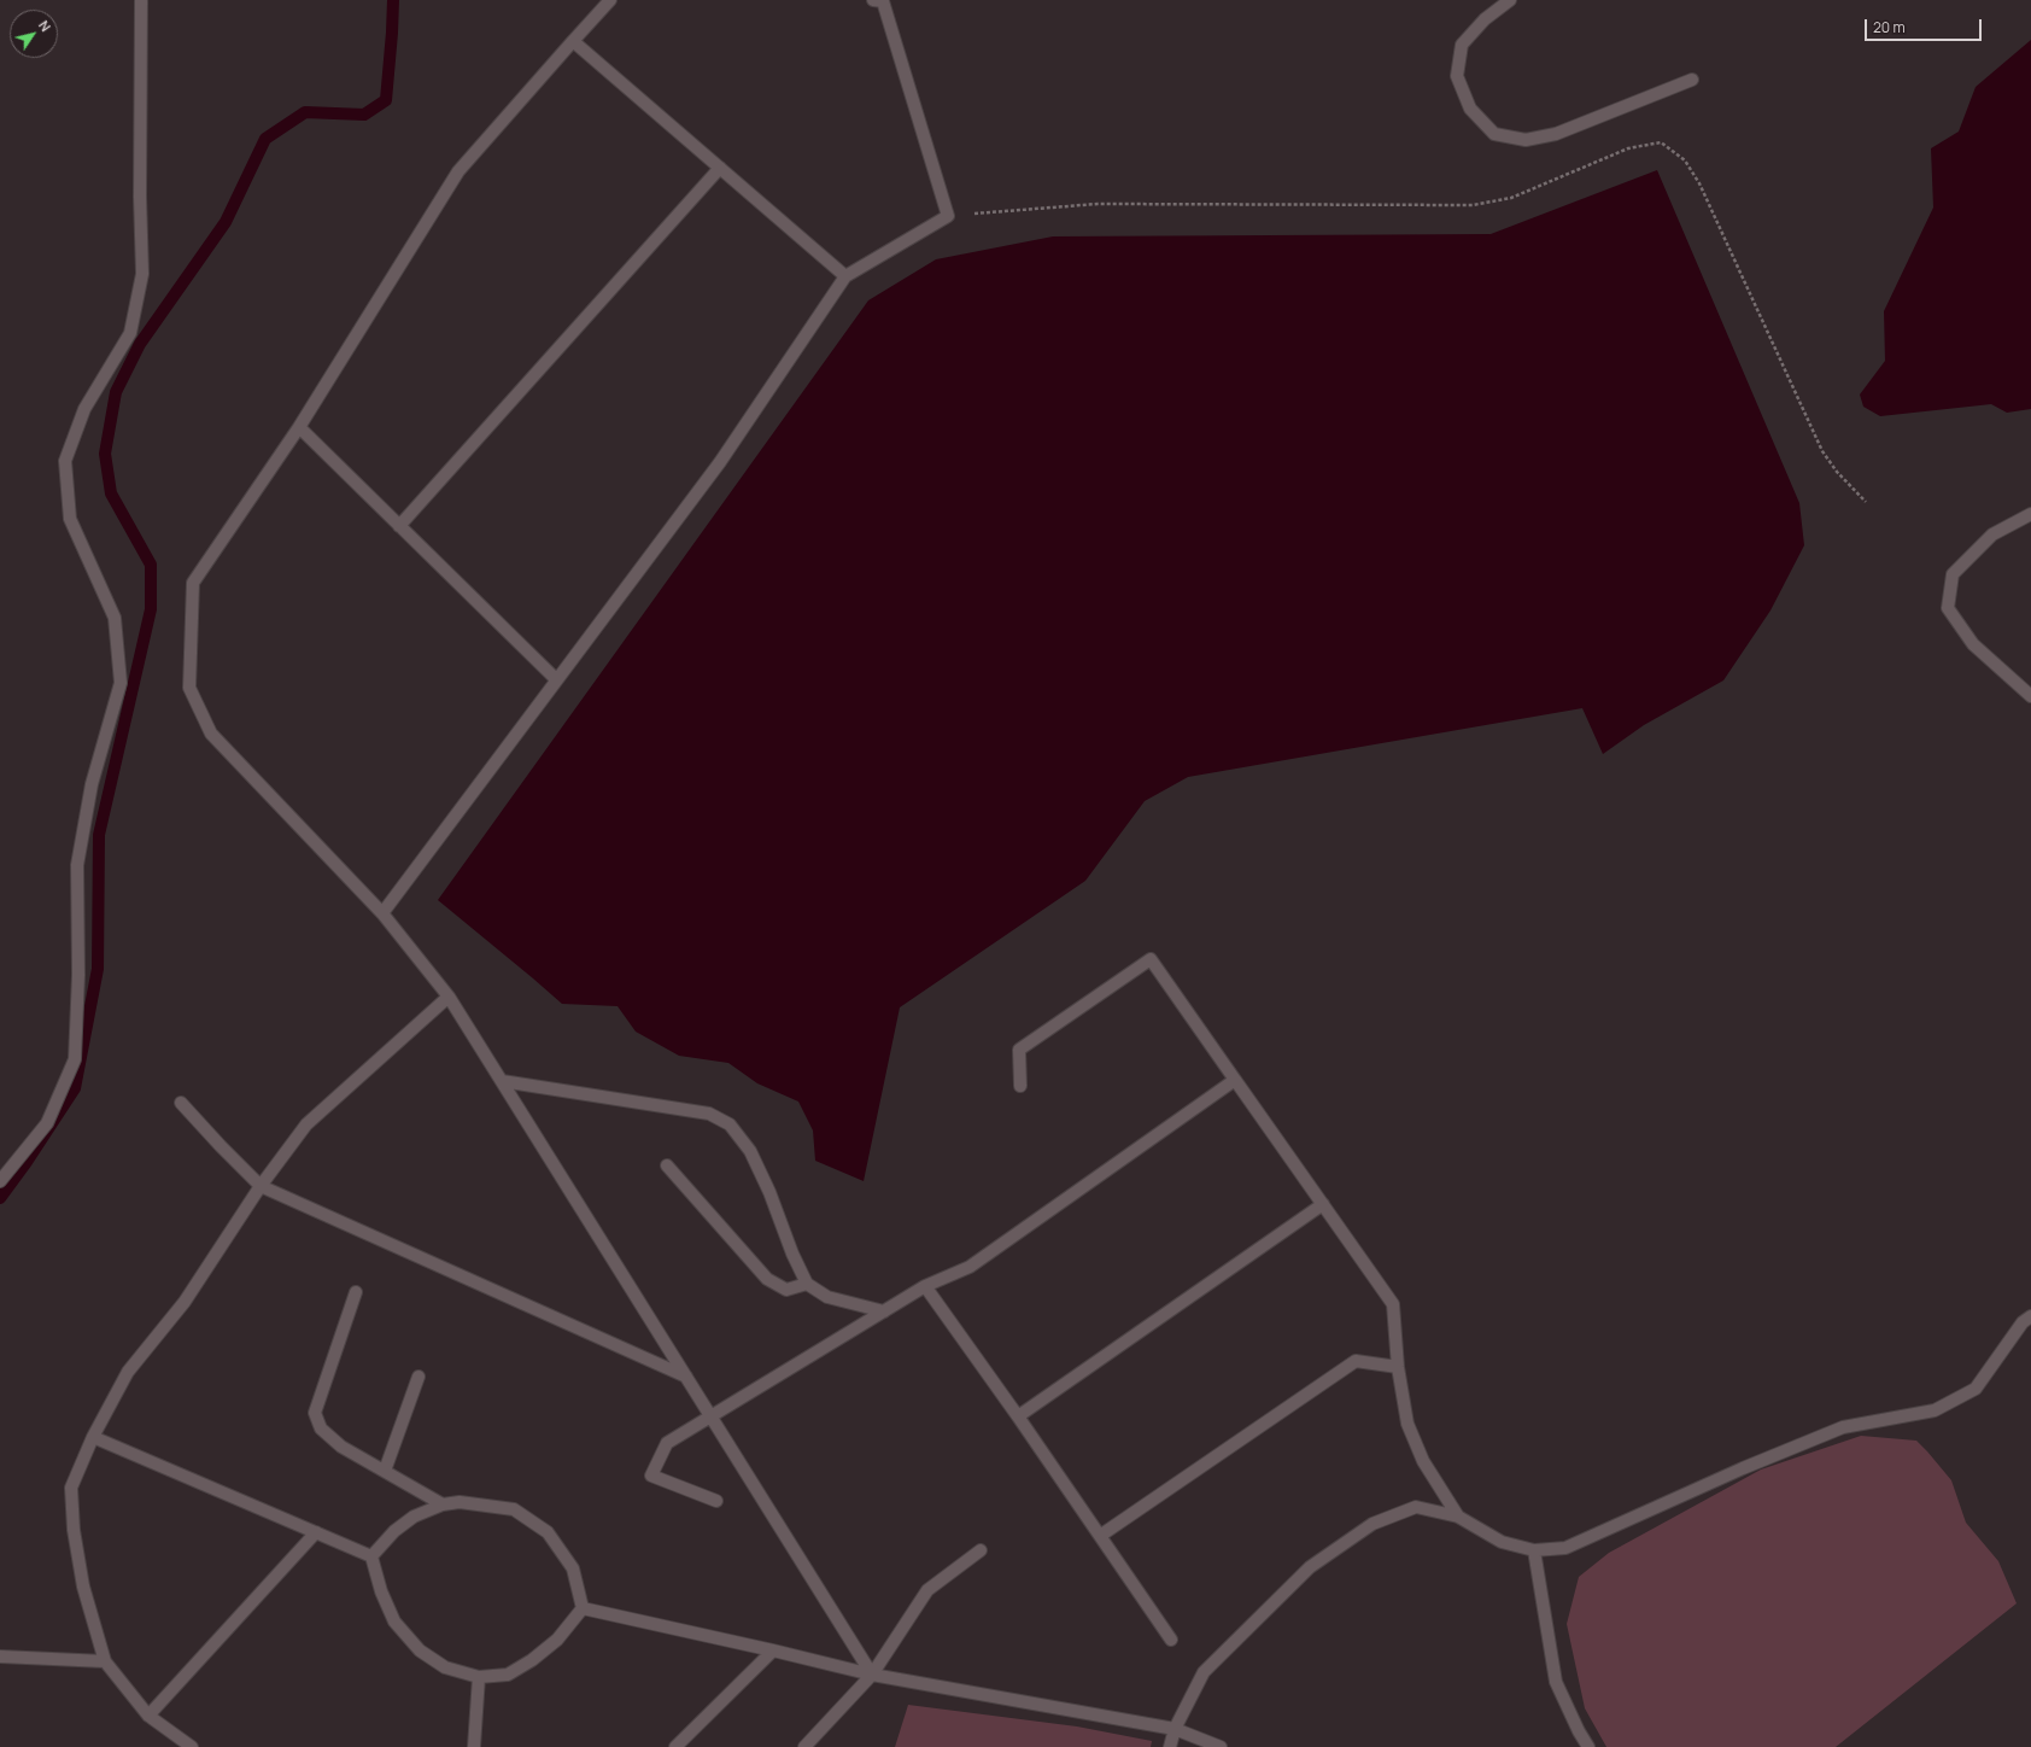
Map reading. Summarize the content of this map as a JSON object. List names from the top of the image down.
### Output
{
  "scale_bar": "20 m",
  "north": "top right"
}
